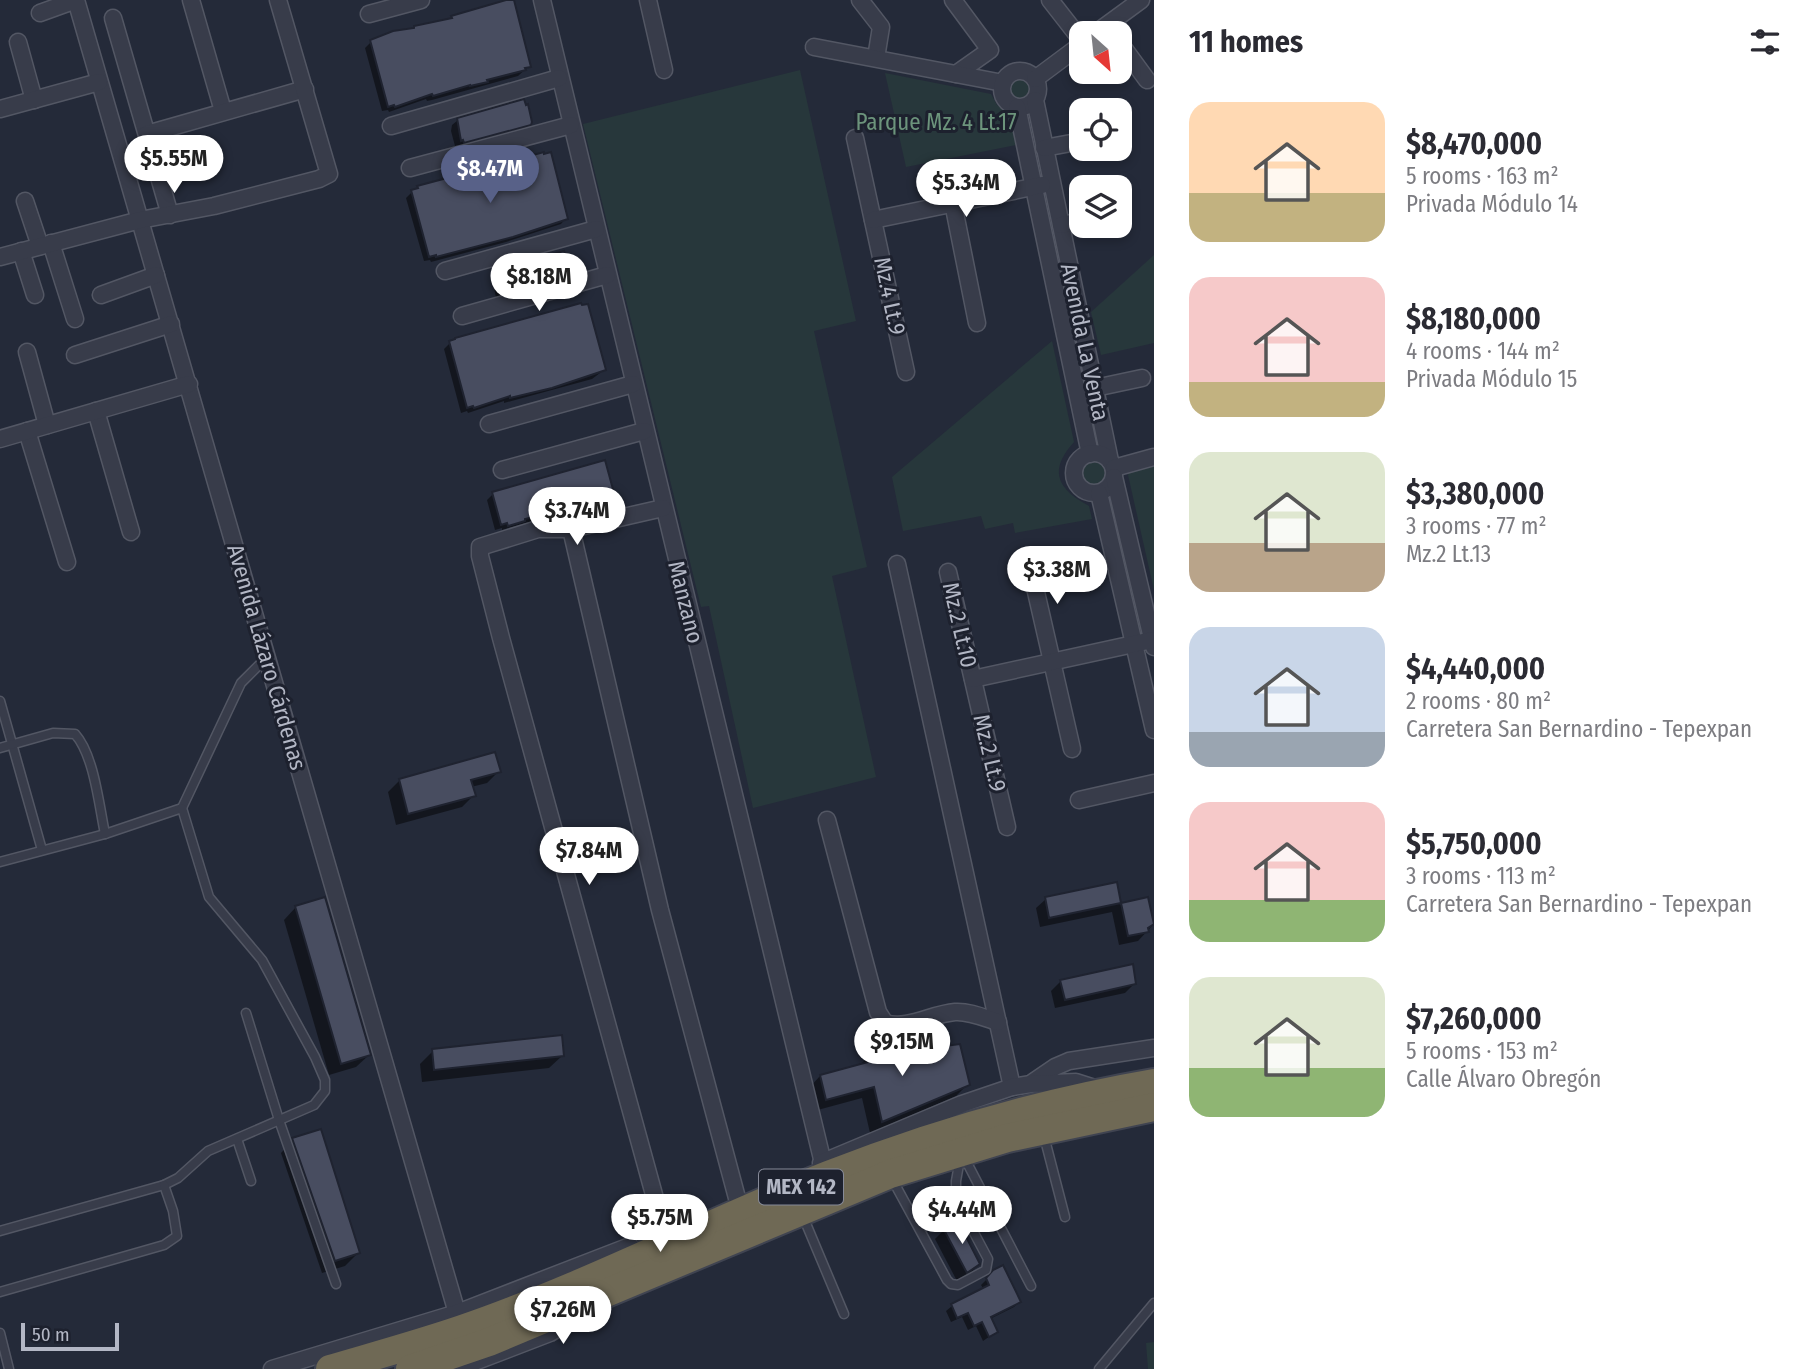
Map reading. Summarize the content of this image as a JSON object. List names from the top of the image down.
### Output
{
  "streets": {
    "highway": ["MEX 142"],
    "street": [
      "Mz.4 Lt.9",
      "Avenida La Venta",
      "Manzano",
      "Mz.2 Lt.10",
      "Avenida Lázaro Cárdenas",
      "Mz.2 Lt.9"
    ]
  },
  "crossings": [
    ["Mz.2 Lt.10", "Mz.2 Lt.9"]
  ],
  "parks": ["Parque Mz. 4 Lt.17"],
  "scale_bar": "50 m",
  "north": "bottom right",
  "page": {
    "heading": "11 homes",
    "list": [
      {
        "name": "$8,470,000",
        "note": "5 rooms · 163 m² · Privada Módulo 14"
      },
      {
        "name": "$8,180,000",
        "note": "4 rooms · 144 m² · Privada Módulo 15"
      },
      {
        "name": "$3,380,000",
        "note": "3 rooms · 77 m² · Mz.2 Lt.13"
      },
      {
        "name": "$4,440,000",
        "note": "2 rooms · 80 m² · Carretera San Bernardino - Tepexpan"
      },
      {
        "name": "$5,750,000",
        "note": "3 rooms · 113 m² · Carretera San Bernardino - Tepexpan"
      },
      {
        "name": "$7,260,000",
        "note": "5 rooms · 153 m² · Calle Álvaro Obregón"
      }
    ],
    "price": [
      "$5.55M",
      "$8.47M",
      "$5.34M",
      "$8.18M",
      "$3.74M",
      "$3.38M",
      "$7.84M",
      "$9.15M",
      "$4.44M",
      "$5.75M",
      "$7.26M"
    ],
    "scale": "50 m"
  }
}
